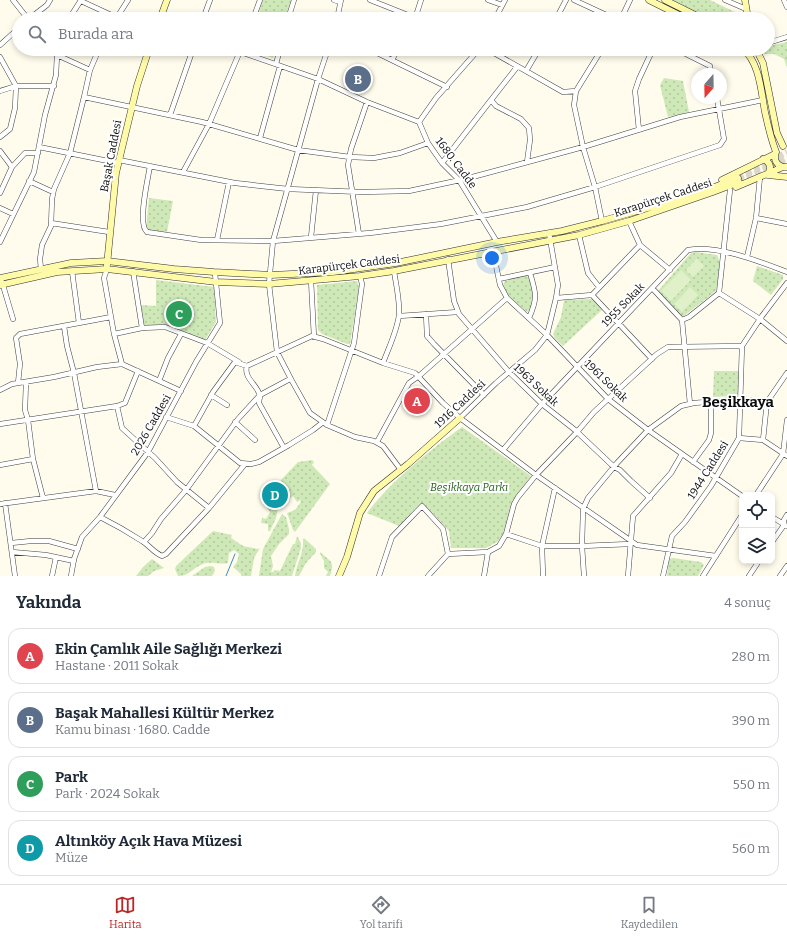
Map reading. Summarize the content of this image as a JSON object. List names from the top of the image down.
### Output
{
  "streets": {
    "main road": ["Başak Caddesi", "Karapürçek Caddesi", "1916 Caddesi"],
    "street": [
      "1680. Cadde",
      "1955 Sokak",
      "1961 Sokak",
      "1963 Sokak",
      "2026 Caddesi",
      "1944 Caddesi"
    ]
  },
  "crossings": [
    ["Başak Caddesi", "Karapürçek Caddesi"],
    ["1680. Cadde", "Karapürçek Caddesi"],
    ["Karapürçek Caddesi", "1961 Sokak"],
    ["Karapürçek Caddesi", "1963 Sokak"],
    ["Karapürçek Caddesi", "1916 Caddesi"],
    ["Karapürçek Caddesi", "2026 Caddesi"],
    ["1955 Sokak", "1961 Sokak"],
    ["1955 Sokak", "1963 Sokak"],
    ["1961 Sokak", "1916 Caddesi"],
    ["1961 Sokak", "1944 Caddesi"],
    ["1963 Sokak", "1916 Caddesi"]
  ],
  "districts": ["Beşikkaya"],
  "parks": ["Beşikkaya Parkı"],
  "north": "bottom",
  "page": {
    "search": "Burada ara",
    "pins": [
      "B",
      "C",
      "A",
      "D"
    ],
    "heading": ["Yakında", "4 sonuç"],
    "list": [
      {
        "mark": "A",
        "name": "Ekin Çamlık Aile Sağlığı Merkezi",
        "note": "Hastane · 2011 Sokak",
        "value": "280 m"
      },
      {
        "mark": "B",
        "name": "Başak Mahallesi Kültür Merkez",
        "note": "Kamu binası · 1680. Cadde",
        "value": "390 m"
      },
      {
        "mark": "C",
        "name": "Park",
        "note": "Park · 2024 Sokak",
        "value": "550 m"
      },
      {
        "mark": "D",
        "name": "Altınköy Açık Hava Müzesi",
        "note": "Müze",
        "value": "560 m"
      }
    ],
    "nav": ["Harita", "Yol tarifi", "Kaydedilen"]
  }
}
